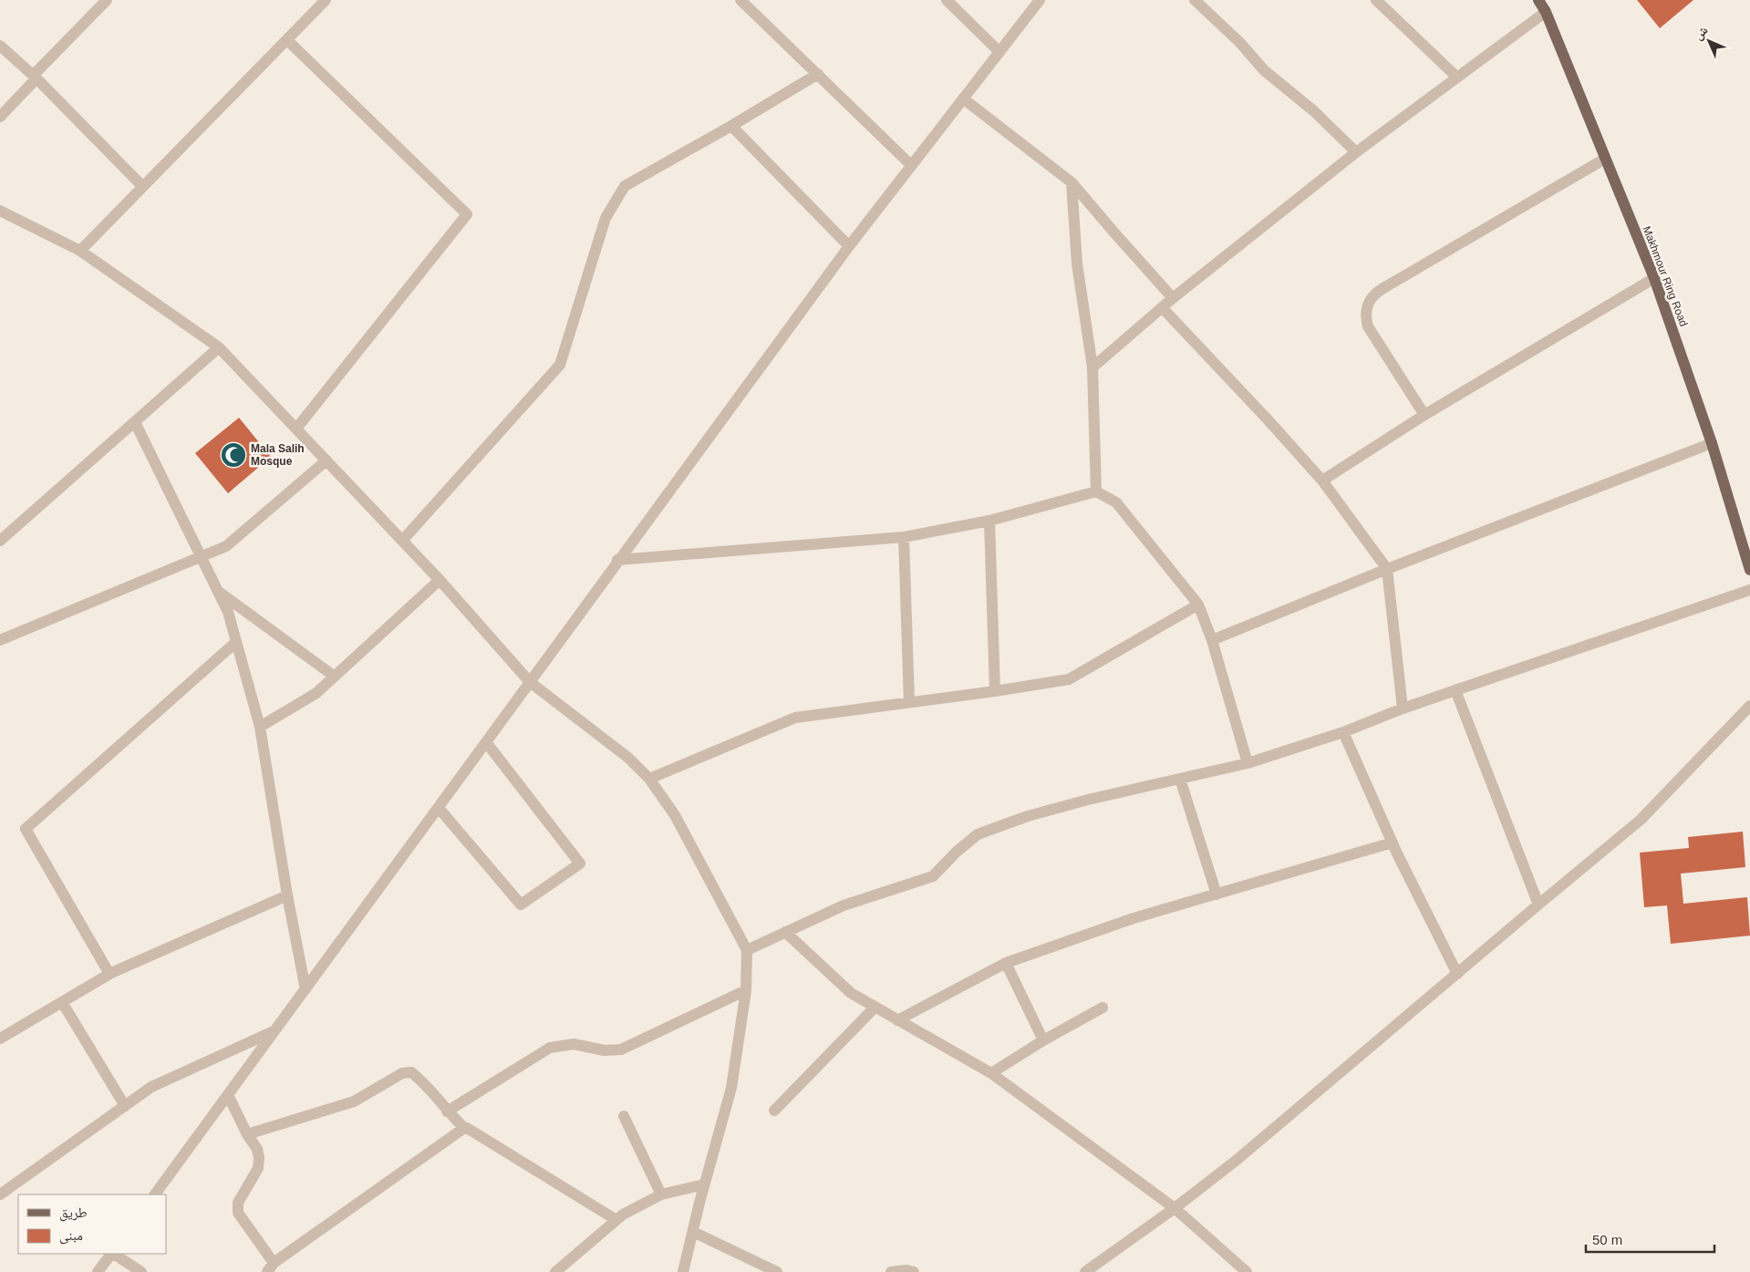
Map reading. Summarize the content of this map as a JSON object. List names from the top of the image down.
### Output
{
  "streets": {
    "main road": ["Makhmour Ring Road"]
  },
  "places": {
    "mosque": ["Mala Salih Mosque"]
  },
  "legend": ["طريق", "مبنى"],
  "scale_bar": "50 m",
  "north": "top left"
}
